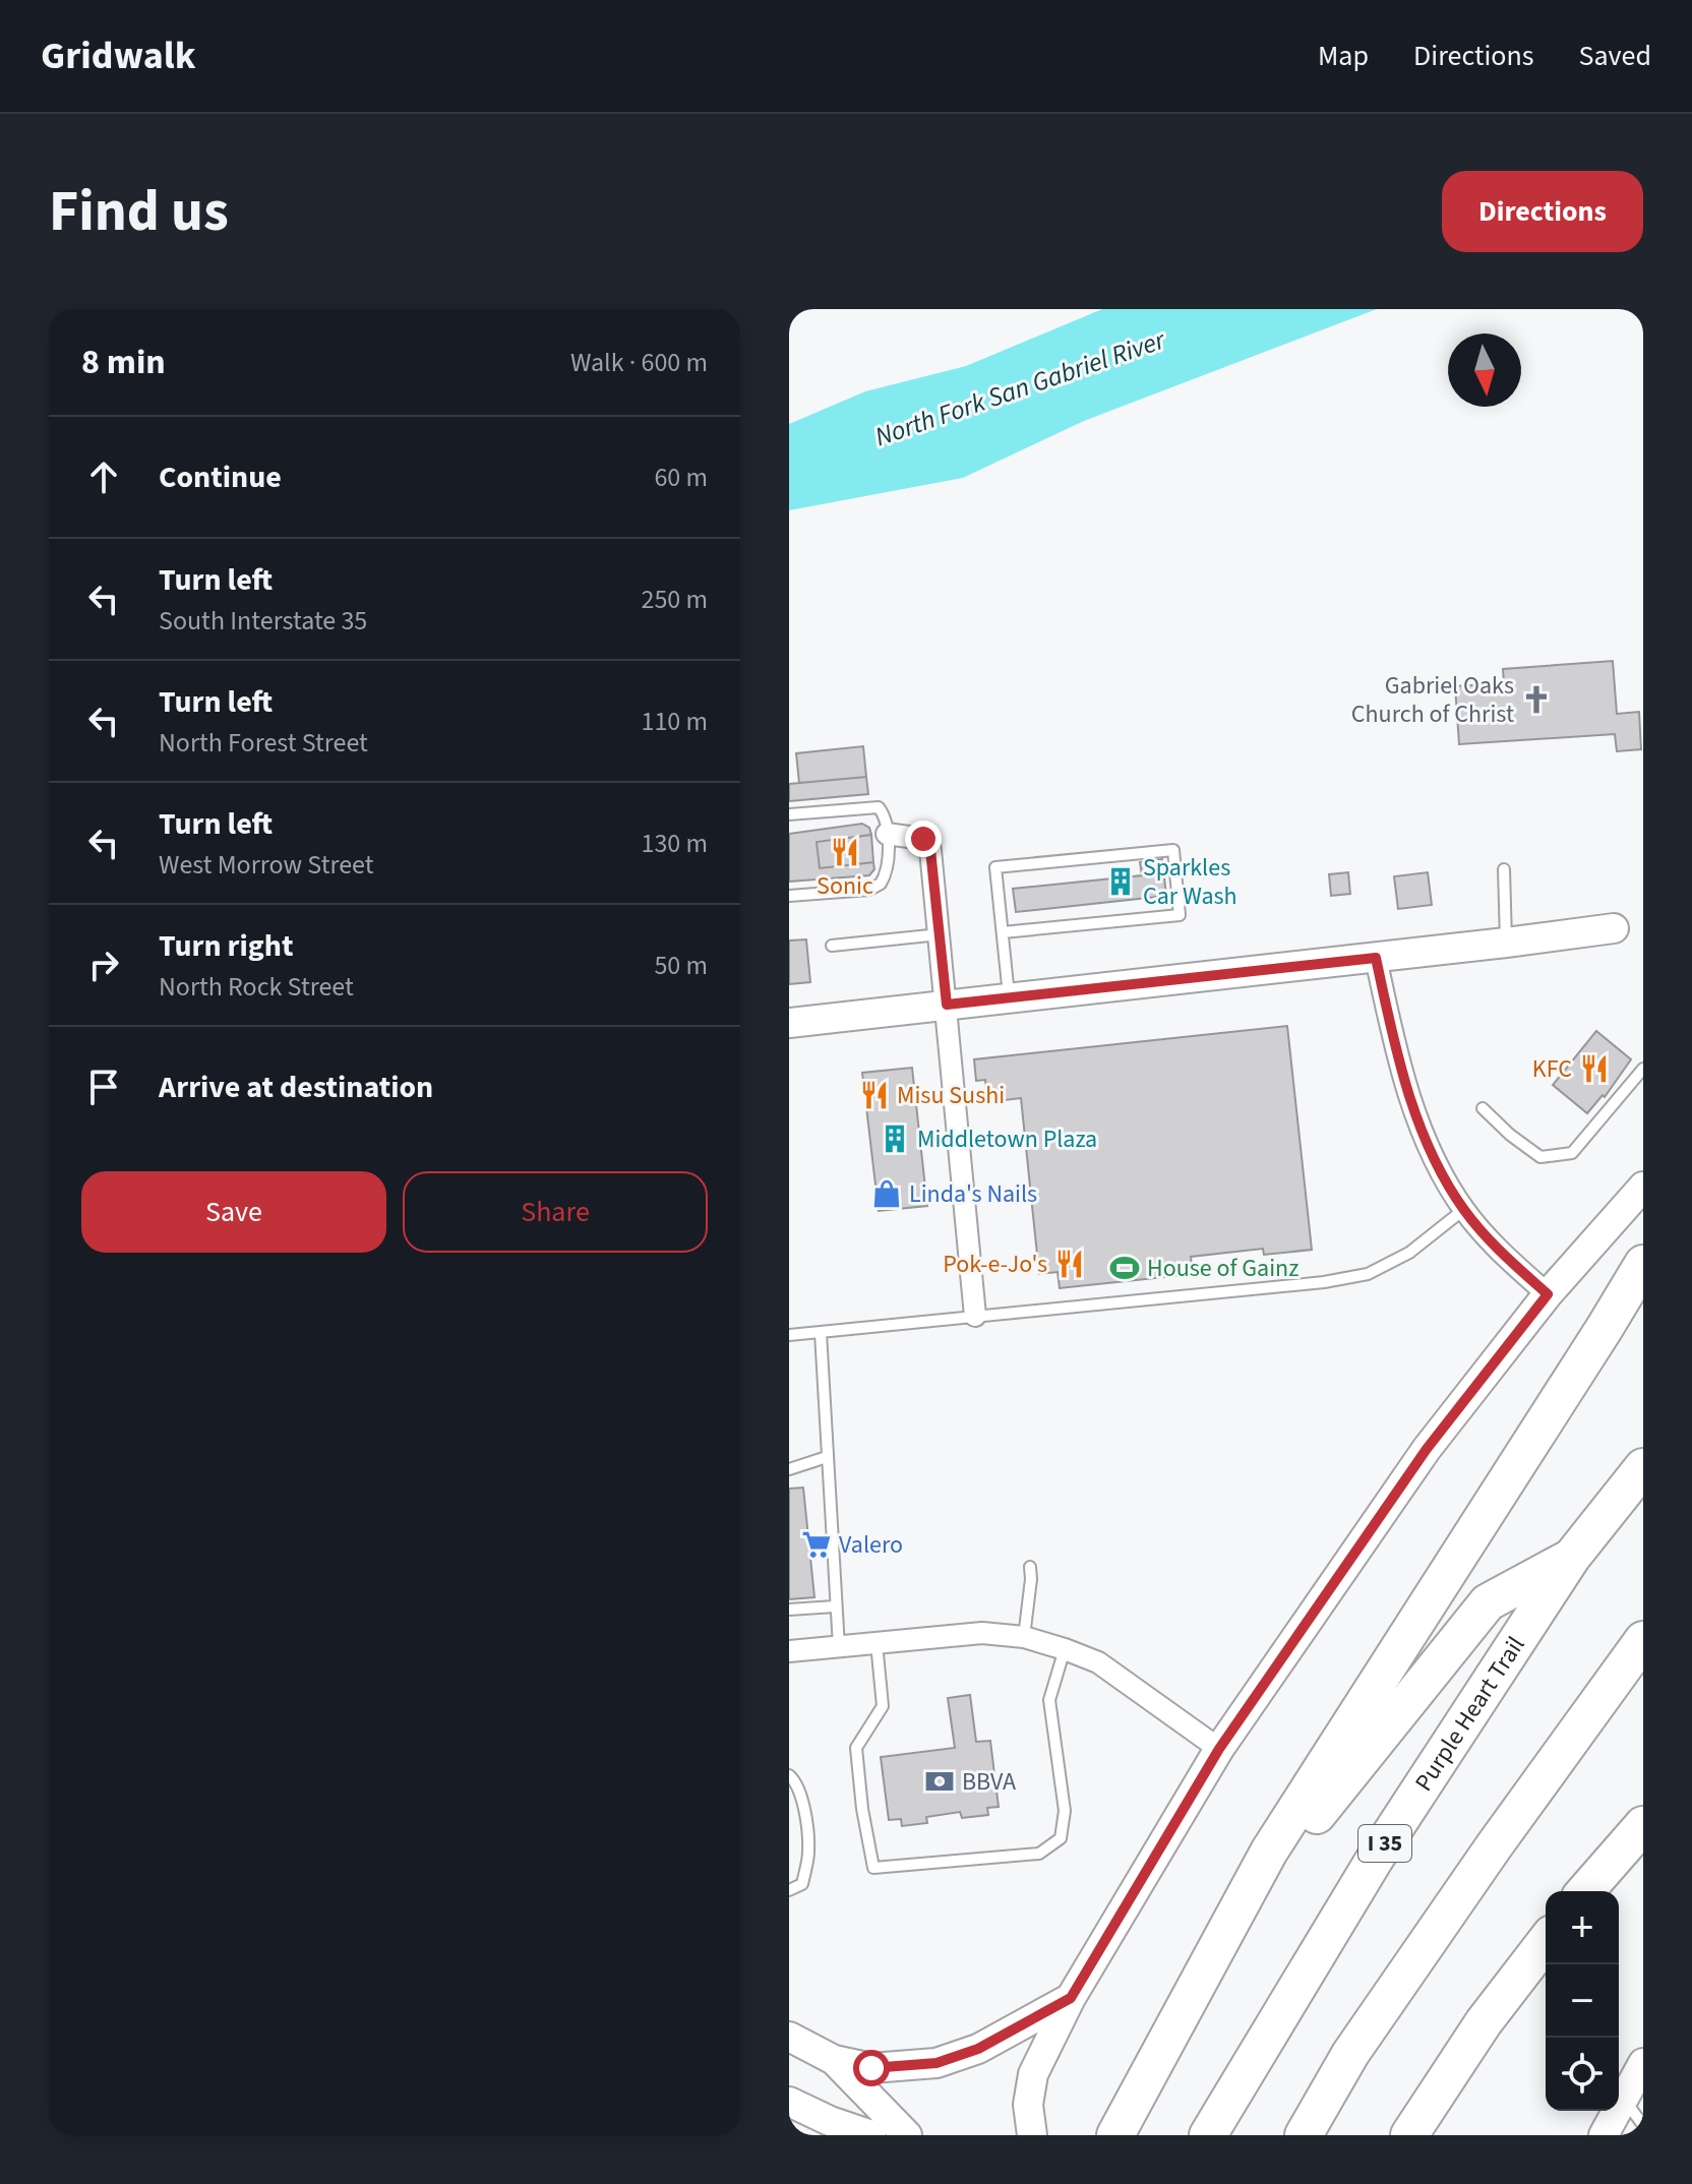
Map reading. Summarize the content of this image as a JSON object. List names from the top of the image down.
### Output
{
  "streets": {
    "highway": ["Purple Heart Trail", "I 35"]
  },
  "water": ["North Fork San Gabriel River"],
  "places": {
    "church": ["Gabriel Oaks Church of Christ"],
    "restaurant": [
      "Sonic",
      "KFC",
      "Misu Sushi",
      "Pok-e-Jo's"
    ],
    "building": ["Sparkles Car Wash", "Middletown Plaza"],
    "shop": ["Linda's Nails"],
    "sports": ["House of Gainz"],
    "supermarket": ["Valero"],
    "bank": ["BBVA"]
  },
  "north": "bottom",
  "page": {
    "header": "Gridwalk",
    "nav": ["Map", "Directions", "Saved"],
    "buttons": [
      "Directions",
      ["Save", "Share"]
    ],
    "title": "Find us",
    "heading": ["8 min", "Walk · 600 m"],
    "list": [
      ["Continue", "60 m"],
      ["Turn left", "South Interstate 35", "250 m"],
      ["Turn left", "North Forest Street", "110 m"],
      ["Turn left", "West Morrow Street", "130 m"],
      ["Turn right", "North Rock Street", "50 m"],
      "Arrive at destination"
    ],
    "map_buttons": ["+", "−"]
  }
}
